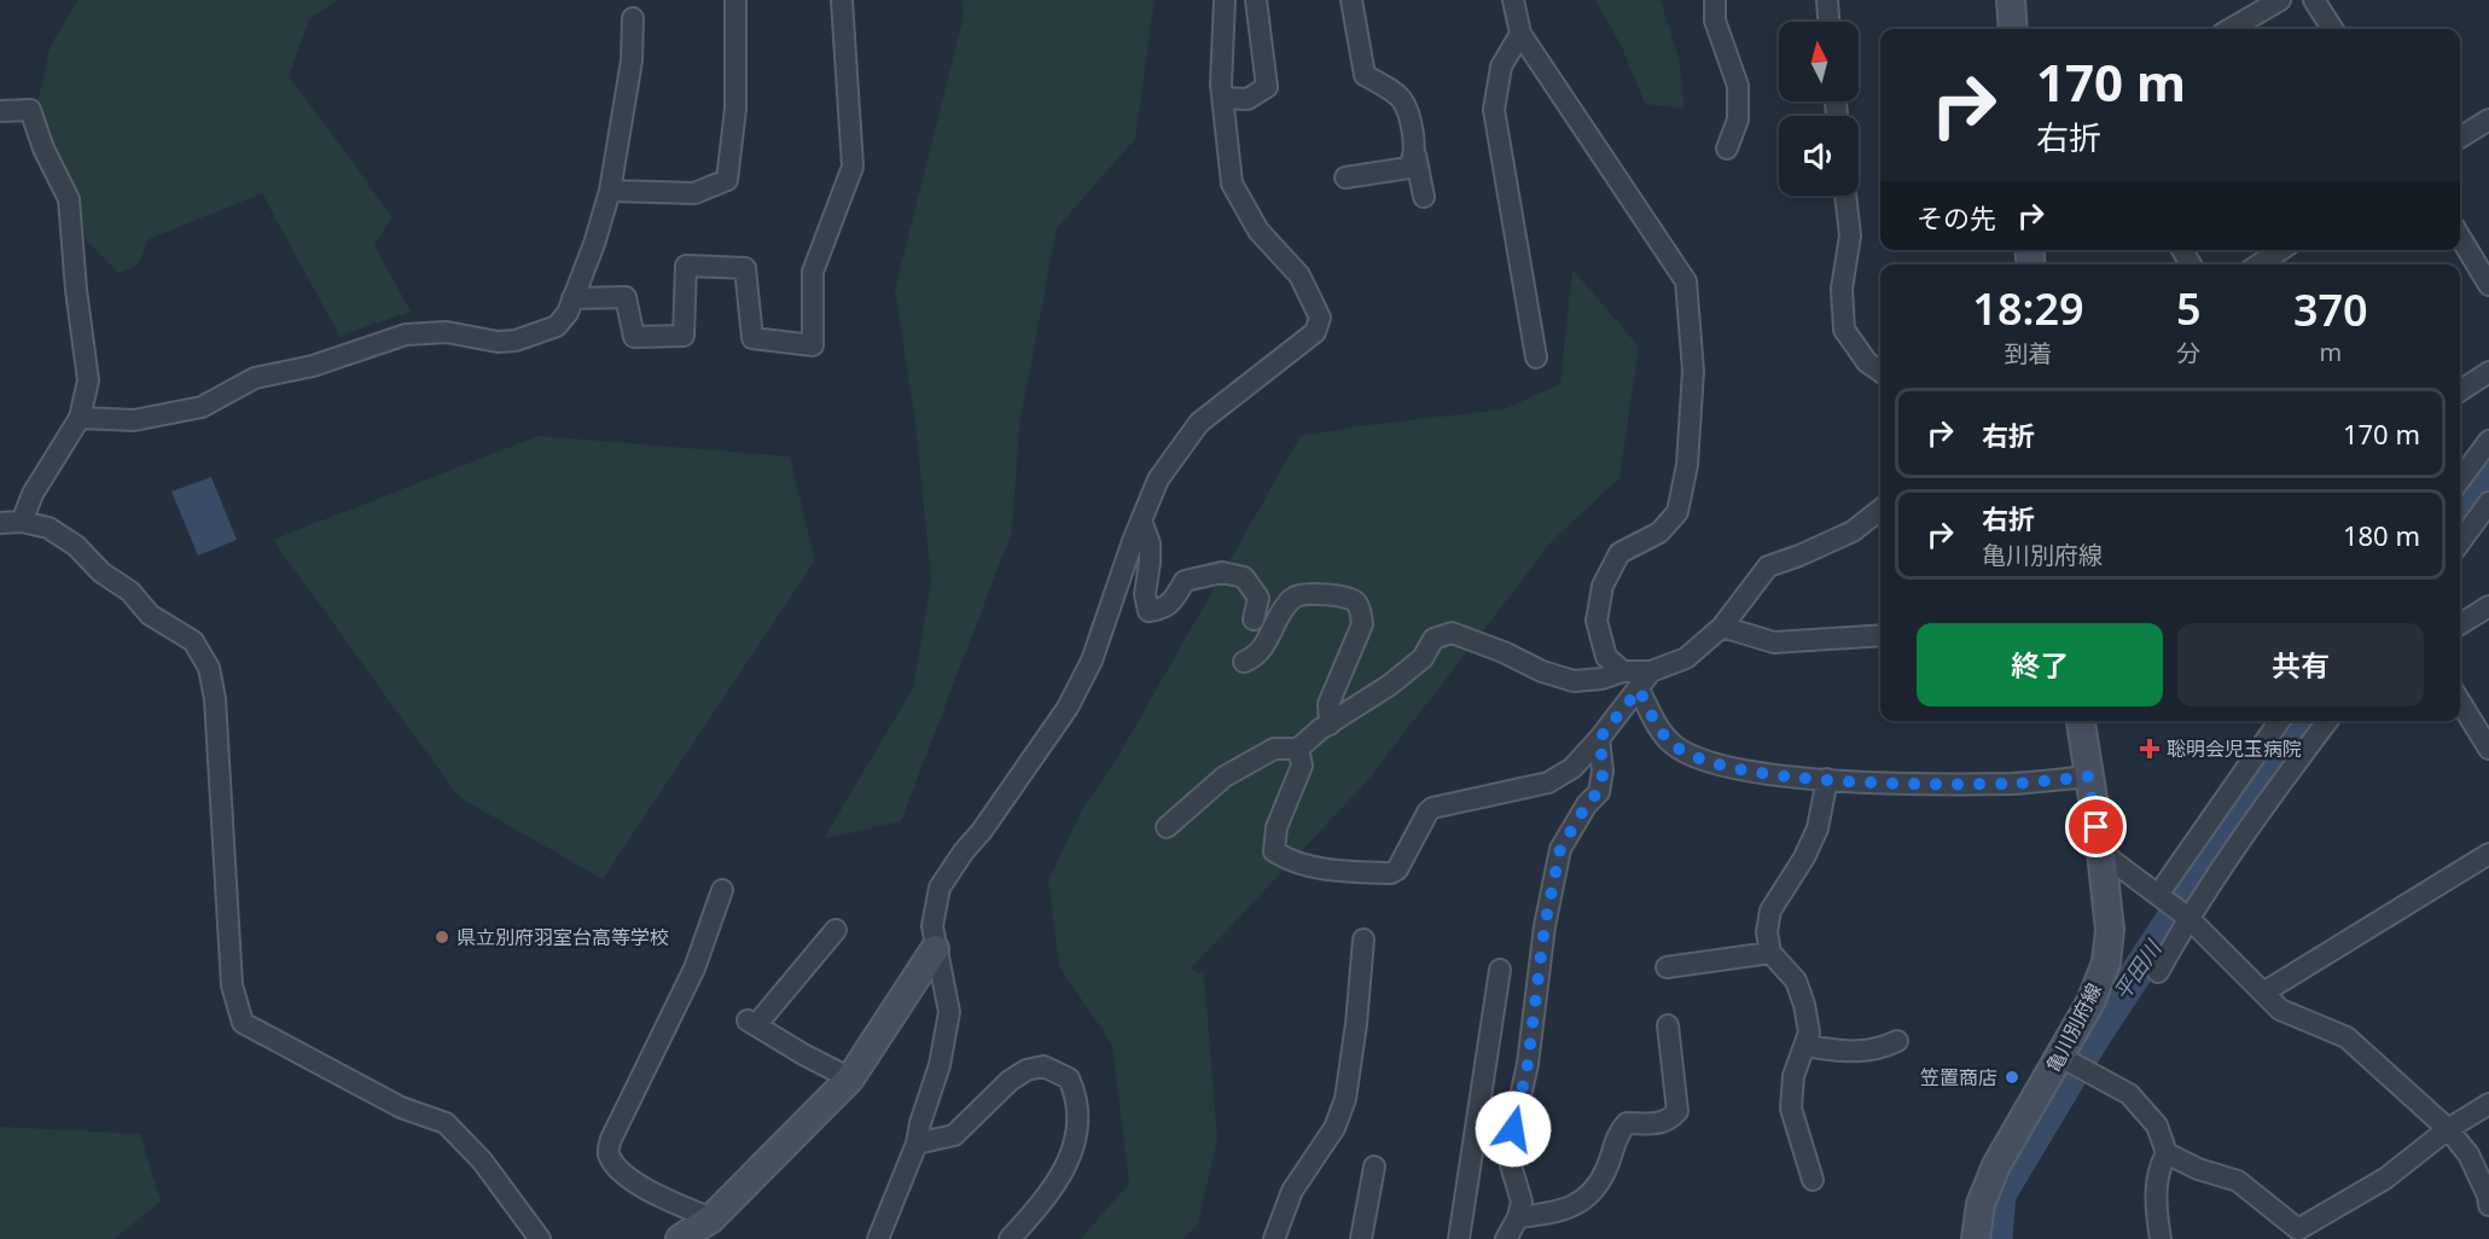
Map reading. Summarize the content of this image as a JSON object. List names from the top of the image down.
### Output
{
  "streets": {
    "main road": ["亀川別府線"]
  },
  "water": ["平田川"],
  "places": {
    "health": ["聡明会児玉病院"],
    "other": ["県立別府羽室台高等学校", "笠置商店"]
  },
  "north": "top",
  "page": {
    "turn": ["170 m", "右折"],
    "then": "その先",
    "eta": [
      "18:29",
      "到着",
      "5",
      "分",
      "370",
      "m"
    ],
    "list": [
      {
        "name": "右折",
        "value": "170 m"
      },
      {
        "name": "右折",
        "note": "亀川別府線",
        "value": "180 m"
      }
    ],
    "buttons": ["終了", "共有"]
  }
}
